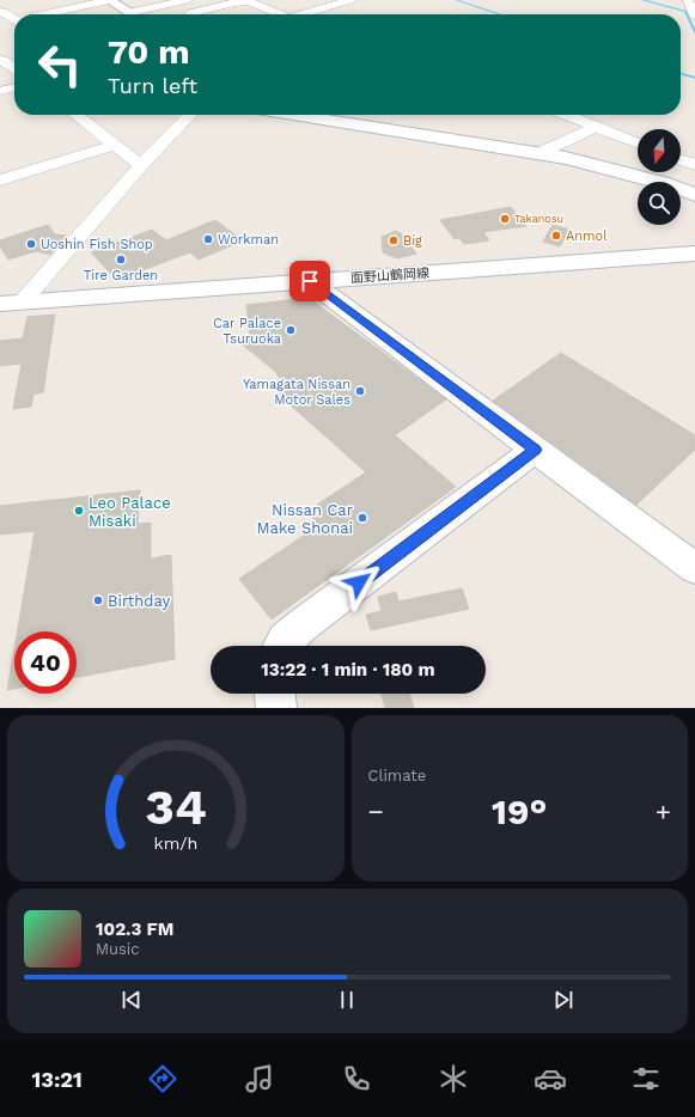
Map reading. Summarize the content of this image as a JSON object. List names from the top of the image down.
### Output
{
  "streets": {
    "street": ["面野山鶴岡線"]
  },
  "places": [
    "Takanosu",
    "Anmol",
    "Workman",
    "Big",
    "Uoshin Fish Shop",
    "Tire Garden",
    "Car Palace Tsuruoka",
    "Yamagata Nissan Motor Sales",
    "Leo Palace Misaki",
    "Nissan Car Make Shonai",
    "Birthday"
  ],
  "north": "bottom",
  "page": {
    "turn": ["70 m", "Turn left"],
    "limit": "40",
    "trip": "13:22 · 1 min · 180 m",
    "tile": "Climate",
    "heat": ["−", "19°", "+"],
    "song": ["102.3 FM", "Music"],
    "tabs": "13:21",
    "gauge": ["34", "km/h"]
  }
}
